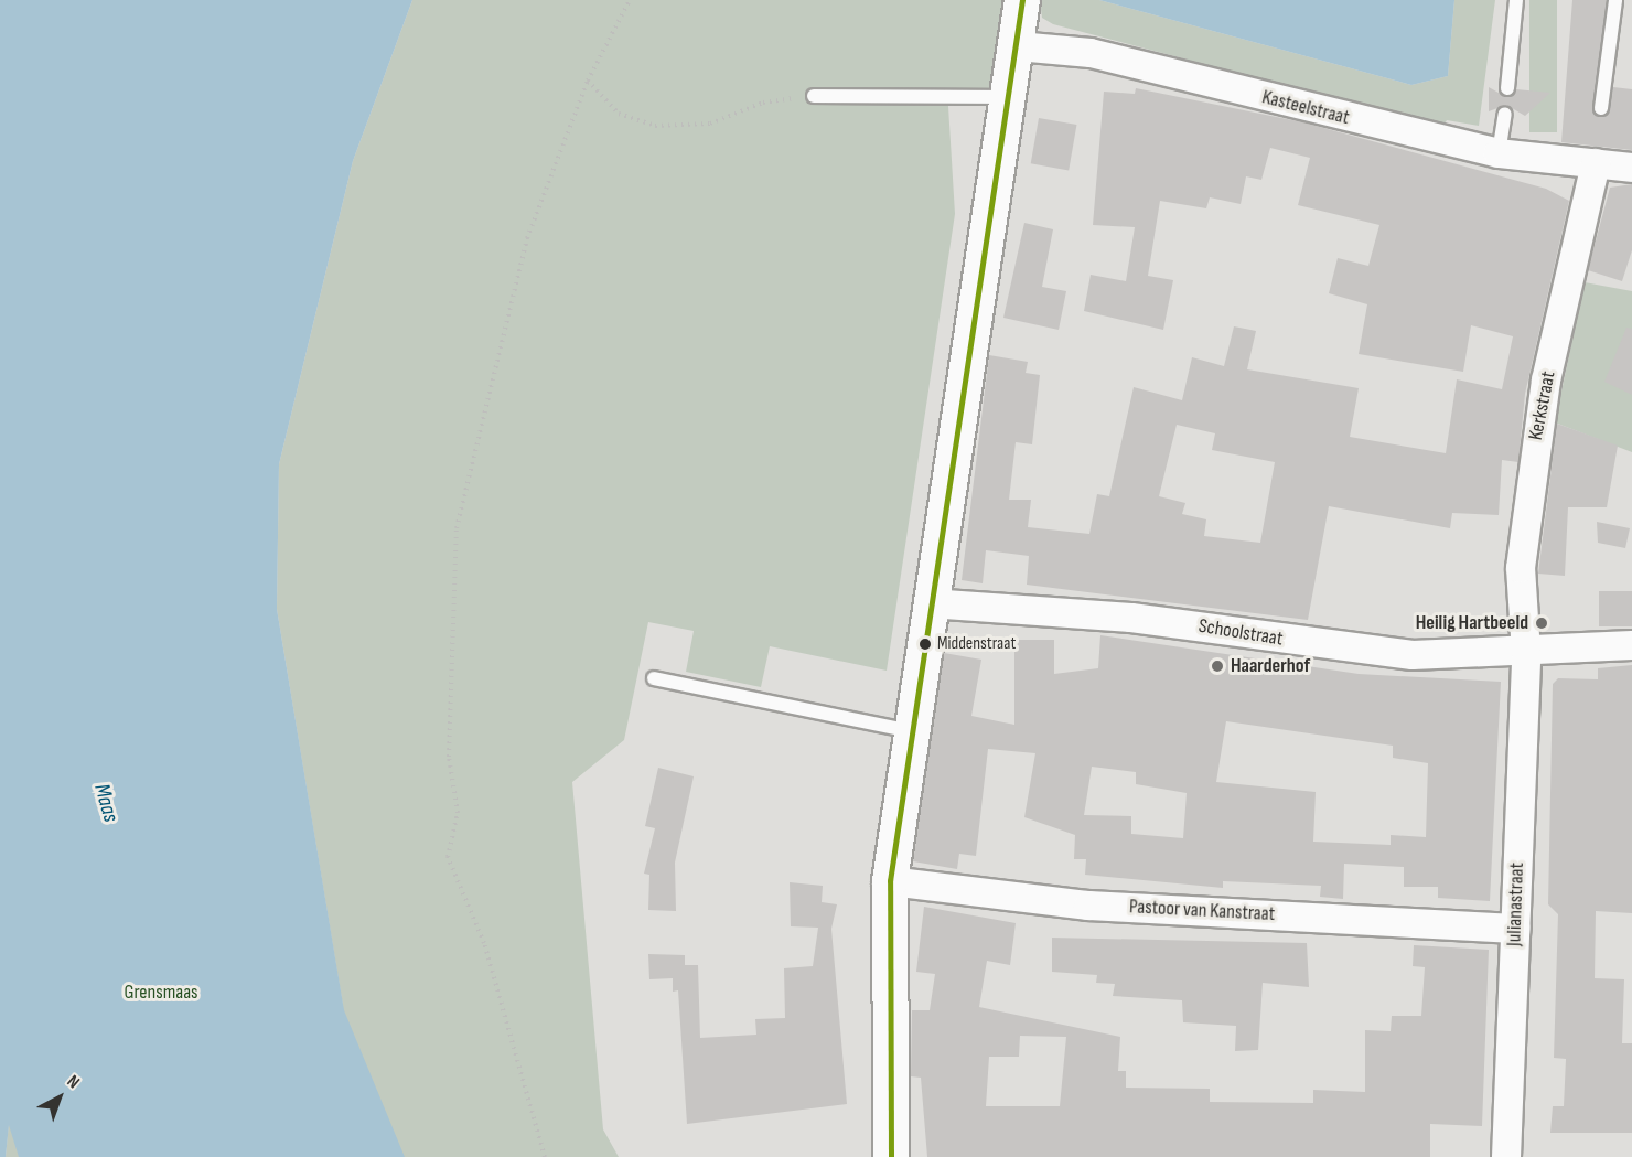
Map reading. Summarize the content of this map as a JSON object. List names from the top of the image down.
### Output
{
  "streets": {
    "street": [
      "Kasteelstraat",
      "Kerkstraat",
      "Schoolstraat",
      "Julianastraat",
      "Pastoor van Kanstraat"
    ]
  },
  "crossings": [
    ["Kasteelstraat", "Kerkstraat"],
    ["Kerkstraat", "Schoolstraat"],
    ["Kerkstraat", "Julianastraat"],
    ["Schoolstraat", "Julianastraat"],
    ["Julianastraat", "Pastoor van Kanstraat"]
  ],
  "water": ["Maas"],
  "parks": ["Grensmaas"],
  "places": ["Heilig Hartbeeld", "Middenstraat", "Haarderhof"],
  "north": "top right"
}
